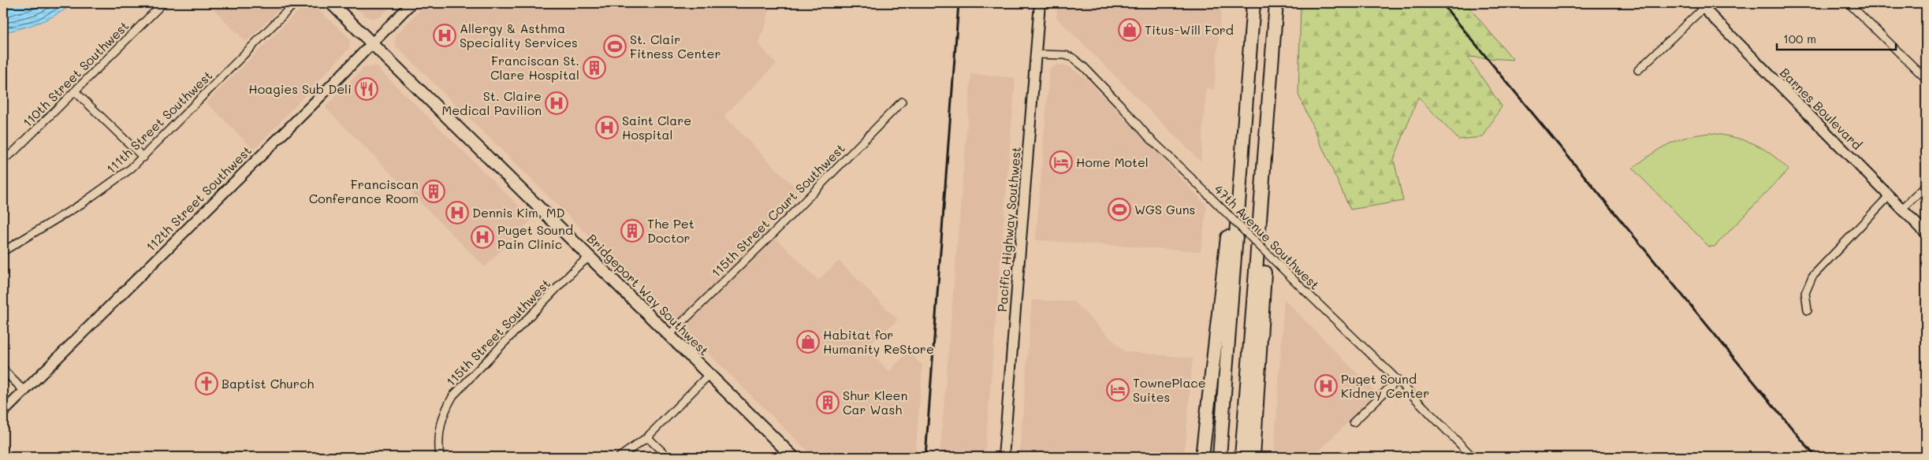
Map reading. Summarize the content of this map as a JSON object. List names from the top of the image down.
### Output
{
  "streets": {
    "main road": ["Bridgeport Way Southwest"],
    "street": [
      "110th Street Southwest",
      "Barnes Boulevard",
      "111th Street Southwest",
      "112th Street Southwest",
      "115th Street Court Southwest",
      "Pacific Highway Southwest",
      "47th Avenue Southwest",
      "115th Street Southwest"
    ]
  },
  "crossings": [
    ["112th Street Southwest", "Bridgeport Way Southwest"],
    ["115th Street Court Southwest", "Bridgeport Way Southwest"],
    ["Pacific Highway Southwest", "47th Avenue Southwest"],
    ["Bridgeport Way Southwest", "115th Street Southwest"]
  ],
  "places": {
    "shop": ["Titus-Will Ford", "Habitat for Humanity ReStore"],
    "hospital": [
      "Allergy & Asthma Speciality Services",
      "St. Claire Medical Pavilion",
      "Saint Clare Hospital",
      "Dennis Kim, MD",
      "Puget Sound Pain Clinic",
      "Puget Sound Kidney Center"
    ],
    "sports": ["St. Clair Fitness Center", "WGS Guns"],
    "building": [
      "Franciscan St. Clare Hospital",
      "Franciscan Conferance Room",
      "The Pet Doctor",
      "Shur Kleen Car Wash"
    ],
    "restaurant": ["Hoagies Sub Deli"],
    "hotel": ["Home Motel", "TownePlace Suites"],
    "church": ["Baptist Church"]
  },
  "scale_bar": "100 m"
}
